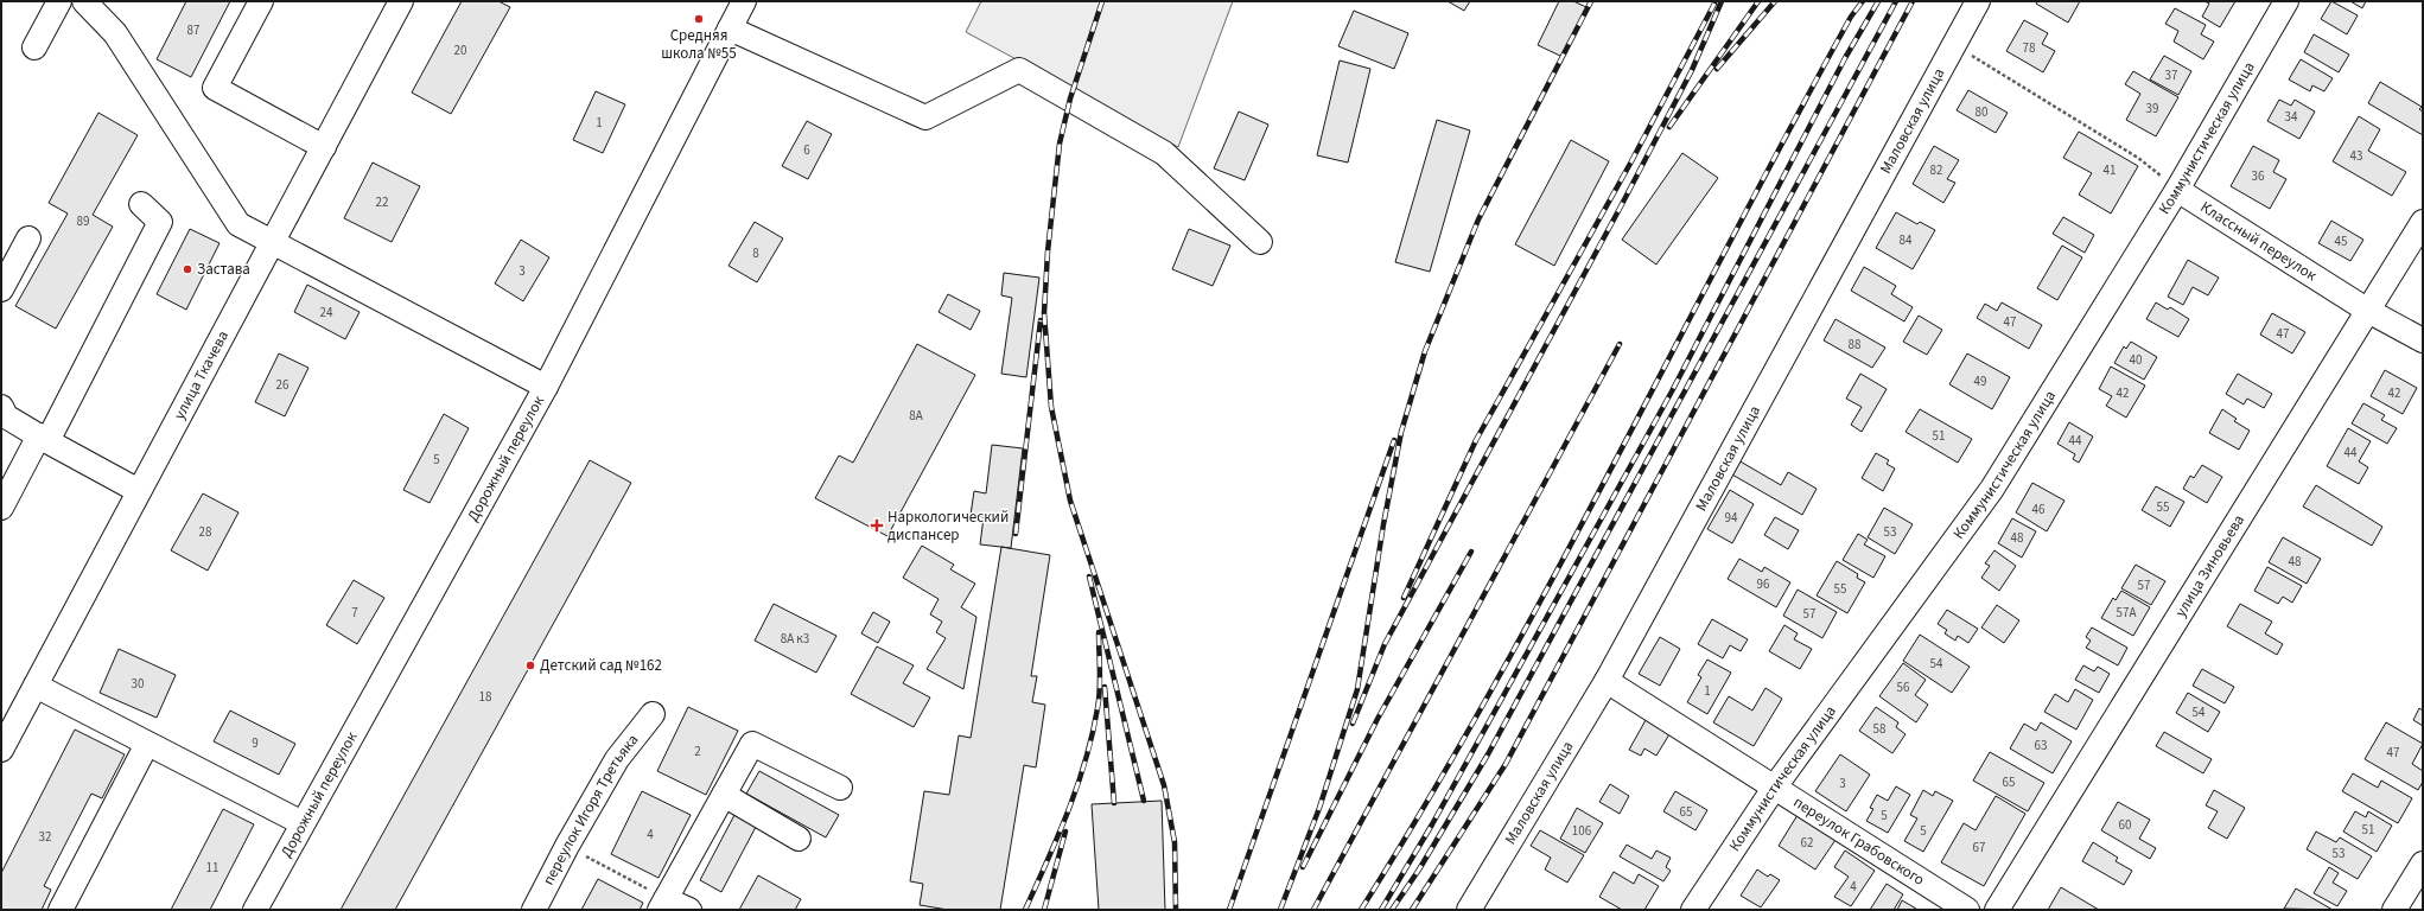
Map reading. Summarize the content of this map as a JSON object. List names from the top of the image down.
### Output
{
  "streets": {
    "street": [
      "Маловская улица",
      "Коммунистическая улица",
      "Классный переулок",
      "улица Ткачева",
      "Дорожный переулок",
      "улица Зиновьева",
      "переулок Игоря Третьяка",
      "переулок Грабовского"
    ]
  },
  "crossings": [
    ["Маловская улица", "переулок Грабовского"],
    ["Коммунистическая улица", "Классный переулок"],
    ["Коммунистическая улица", "переулок Грабовского"],
    ["Классный переулок", "улица Зиновьева"]
  ],
  "places": {
    "other": ["Средняя школа №55", "Застава", "Детский сад №162"],
    "health": ["Наркологический диспансер"]
  },
  "house_numbers": [
    "87",
    "78",
    "20",
    "37",
    "39",
    "80",
    "34",
    "1",
    "6",
    "43",
    "82",
    "41",
    "36",
    "22",
    "89",
    "84",
    "45",
    "8",
    "3",
    "24",
    "47",
    "47",
    "88",
    "40",
    "49",
    "26",
    "42",
    "42",
    "8А",
    "51",
    "44",
    "44",
    "5",
    "55",
    "46",
    "94",
    "28",
    "53",
    "48",
    "48",
    "96",
    "57",
    "55",
    "7",
    "57А",
    "57",
    "8А к3",
    "54",
    "30",
    "56",
    "1",
    "18",
    "54",
    "58",
    "9",
    "63",
    "2",
    "47",
    "65",
    "3",
    "65",
    "5",
    "60",
    "51",
    "106",
    "5",
    "4",
    "32",
    "62",
    "67",
    "53",
    "11",
    "4"
  ]
}
